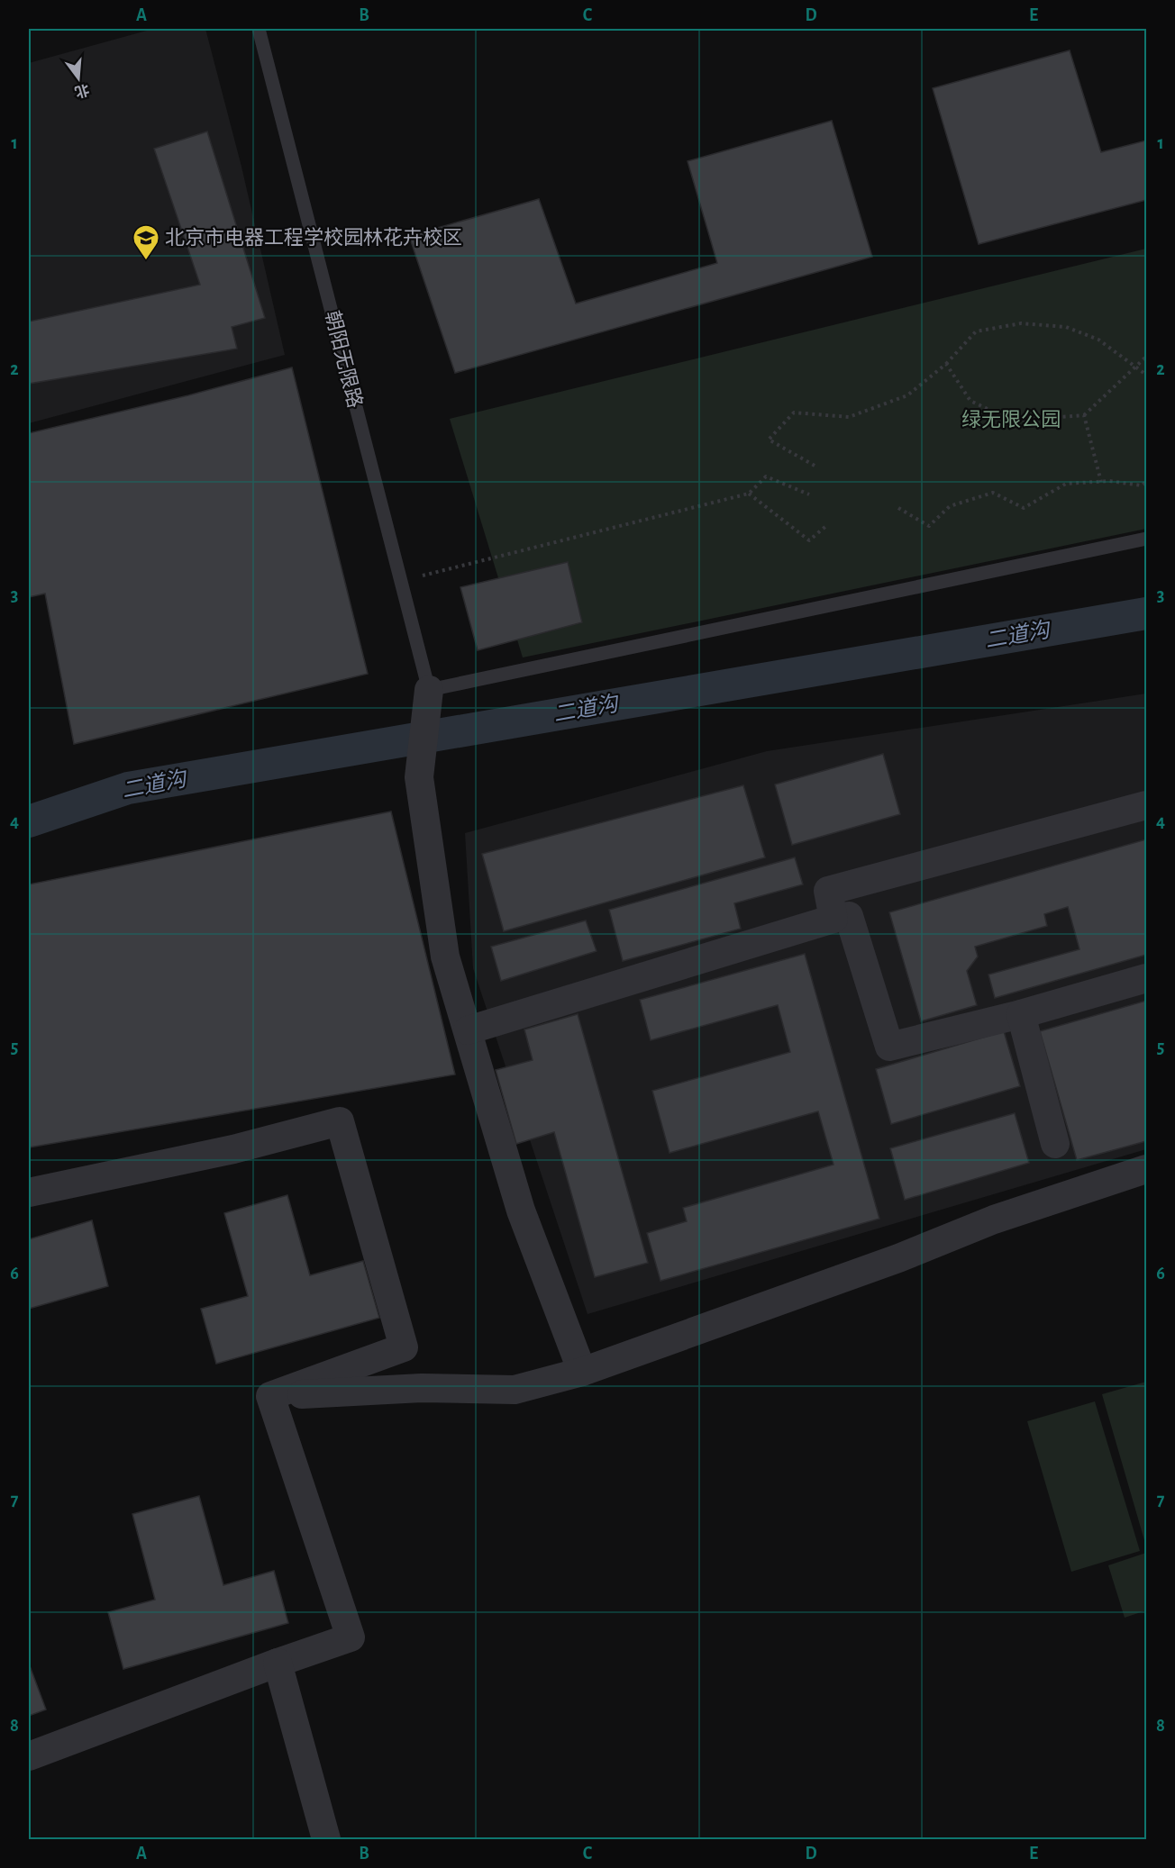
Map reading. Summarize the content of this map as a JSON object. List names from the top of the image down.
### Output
{
  "streets": {
    "lane": ["朝阳无限路"]
  },
  "water": ["二道沟"],
  "parks": ["绿无限公园"],
  "places": {
    "school or university": ["北京市电器工程学校园林花卉校区"]
  },
  "north": "bottom",
  "grid": {
    "columns": [
      "A",
      "B",
      "C",
      "D",
      "E"
    ],
    "rows": [
      "1",
      "2",
      "3",
      "4",
      "5",
      "6",
      "7",
      "8"
    ]
  }
}
